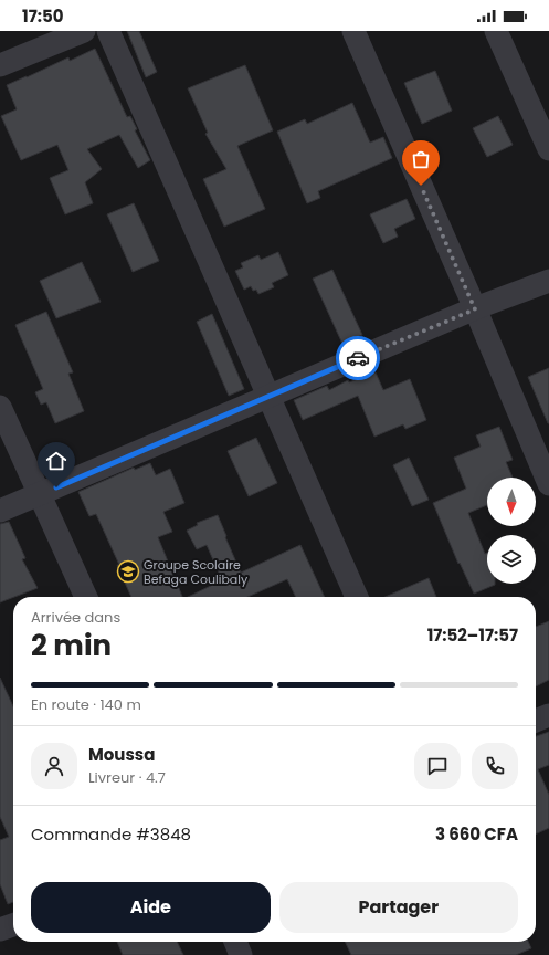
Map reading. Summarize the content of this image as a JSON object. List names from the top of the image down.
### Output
{
  "places": {
    "school or university": ["Groupe Scolaire Befaga Coulibaly"]
  },
  "north": "bottom",
  "page": {
    "status": "17:50",
    "heading": ["2 min", "Arrivée dans", "17:52–17:57"],
    "panel": [
      "Moussa",
      "Livreur · 4.7",
      "Commande #3848",
      "3 660 CFA"
    ],
    "bar": "En route · 140 m",
    "buttons": ["Aide", "Partager"]
  }
}
